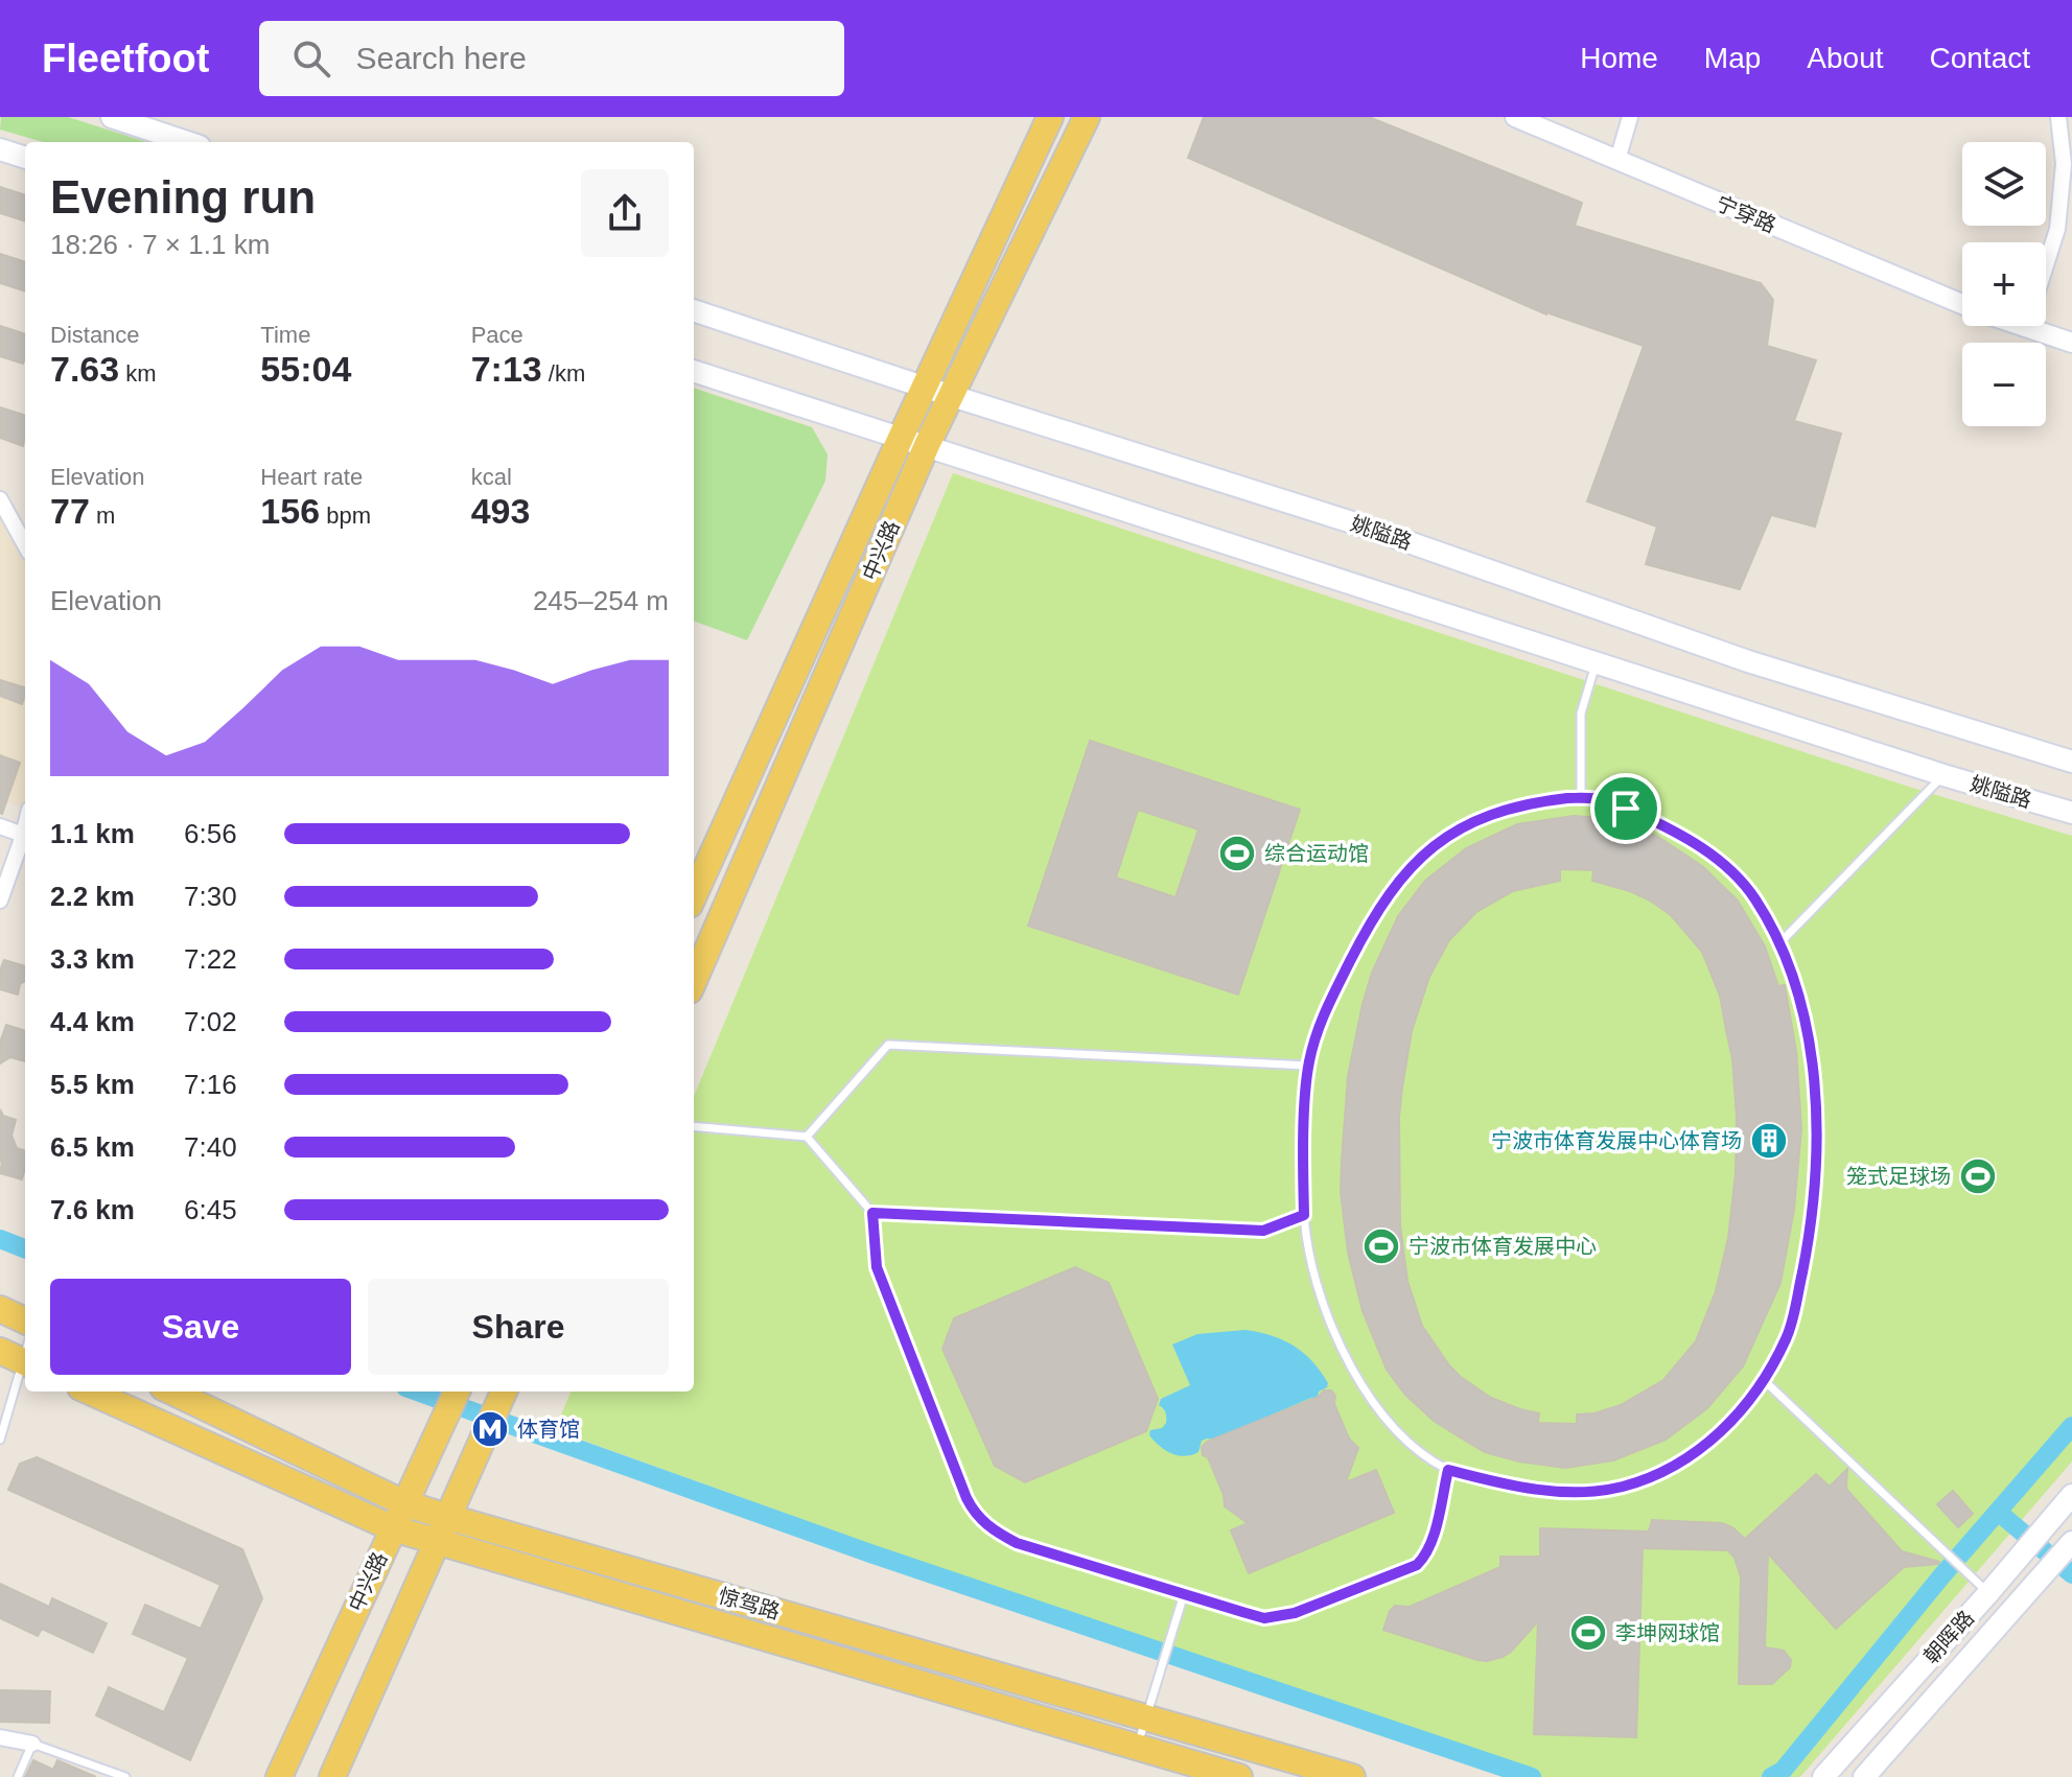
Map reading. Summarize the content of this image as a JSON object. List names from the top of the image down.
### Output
{
  "streets": {
    "main road": [
      "姚隘路",
      "中兴路",
      "惊驾路",
      "朝晖路"
    ],
    "street": ["宁穿路"]
  },
  "crossings": [
    ["姚隘路", "中兴路"],
    ["中兴路", "惊驾路"]
  ],
  "places": {
    "sports": [
      "综合运动馆",
      "笼式足球场",
      "宁波市体育发展中心",
      "李坤网球馆"
    ],
    "building": ["宁波市体育发展中心体育场"],
    "metro station": ["体育馆"]
  },
  "page": {
    "header": "Fleetfoot",
    "search": "Search here",
    "nav": [
      "Home",
      "Map",
      "About",
      "Contact"
    ],
    "map_buttons": ["+", "−"],
    "heading": ["Evening run", "18:26 · 7 × 1.1 km"],
    "stats": [
      ["Distance", "7.63 km"],
      ["Time", "55:04"],
      ["Pace", "7:13 /km"],
      ["Elevation", "77 m"],
      ["Heart rate", "156 bpm"],
      ["kcal", "493"]
    ],
    "chart": ["Elevation", "245–254 m"],
    "list": [
      {
        "name": "1.1 km",
        "note": "6:56"
      },
      {
        "name": "2.2 km",
        "note": "7:30"
      },
      {
        "name": "3.3 km",
        "note": "7:22"
      },
      {
        "name": "4.4 km",
        "note": "7:02"
      },
      {
        "name": "5.5 km",
        "note": "7:16"
      },
      {
        "name": "6.5 km",
        "note": "7:40"
      },
      {
        "name": "7.6 km",
        "note": "6:45"
      }
    ],
    "buttons": ["Save", "Share"]
  }
}
